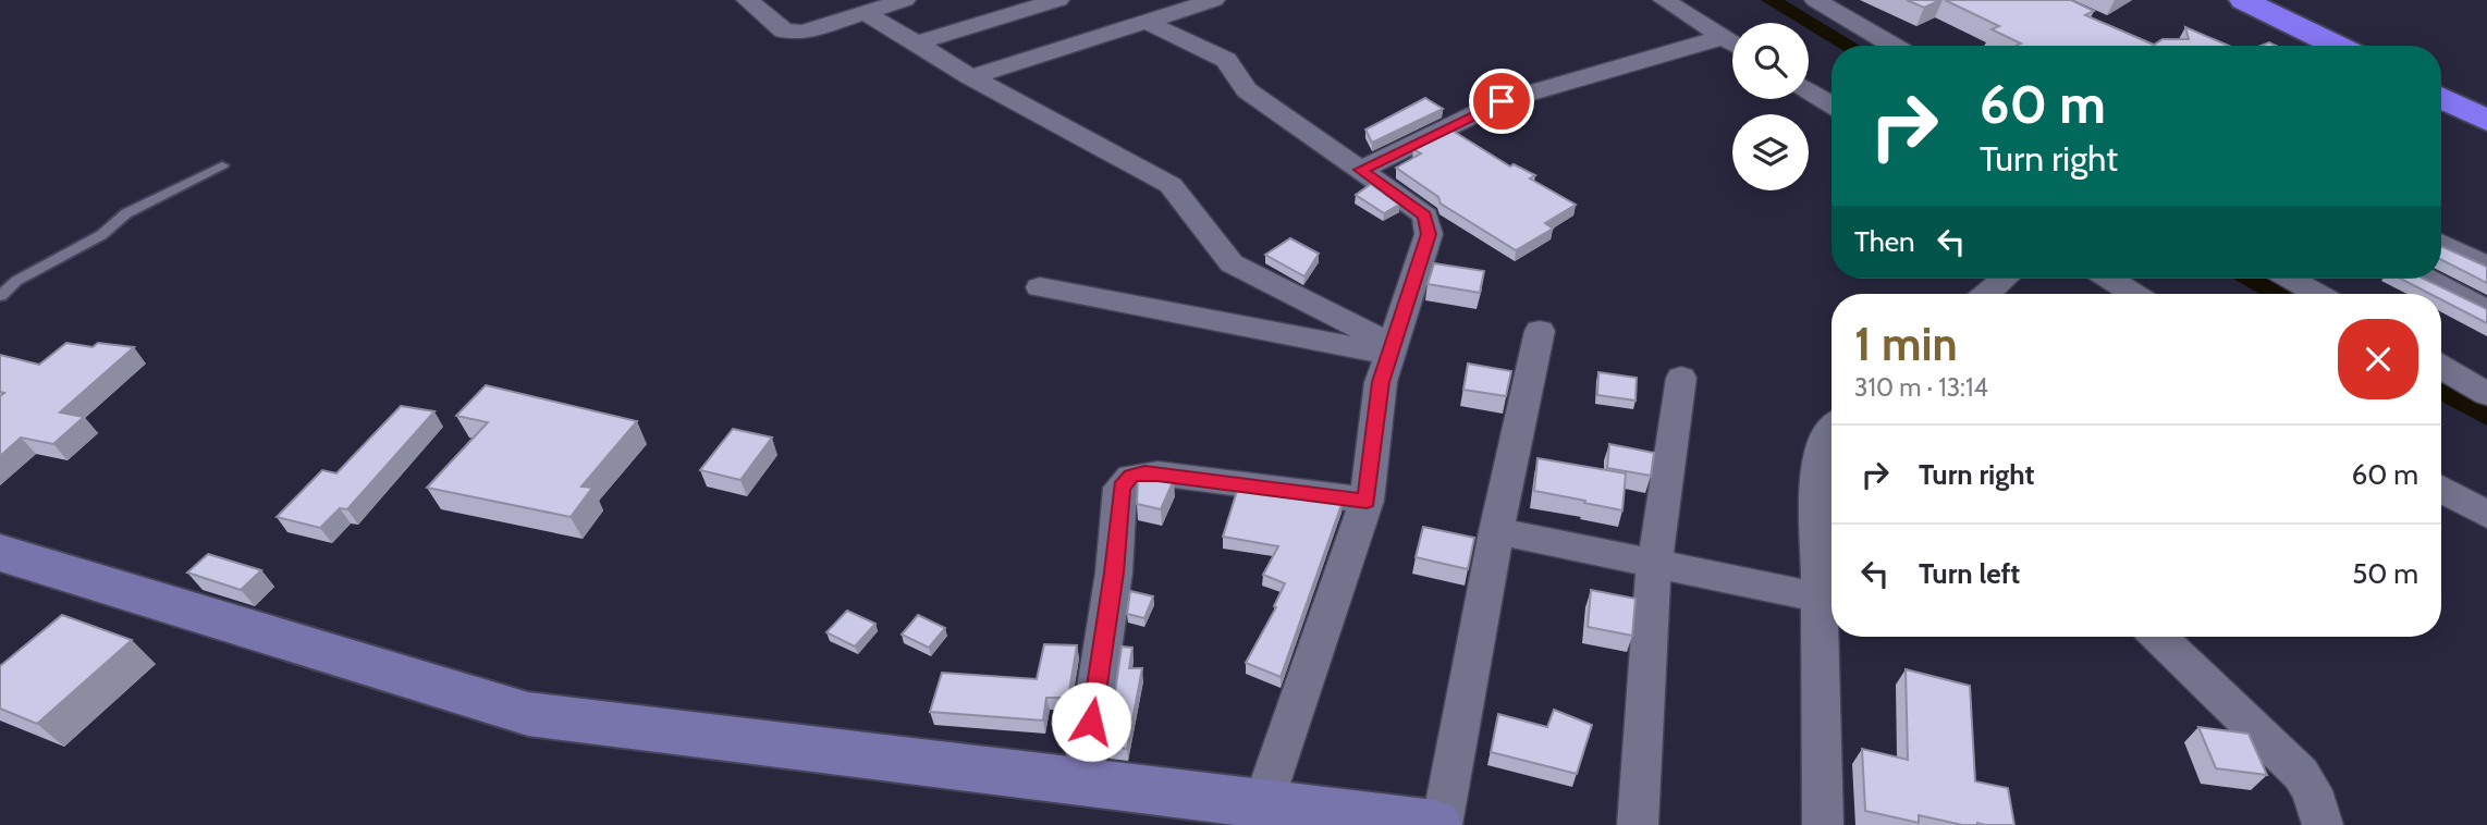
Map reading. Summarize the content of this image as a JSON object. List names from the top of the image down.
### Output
{
  "page": {
    "turn": ["60 m", "Turn right"],
    "then": "Then",
    "heading": ["1 min", "310 m · 13:14"],
    "list": [
      {
        "name": "Turn right",
        "value": "60 m"
      },
      {
        "name": "Turn left",
        "value": "50 m"
      }
    ]
  }
}
